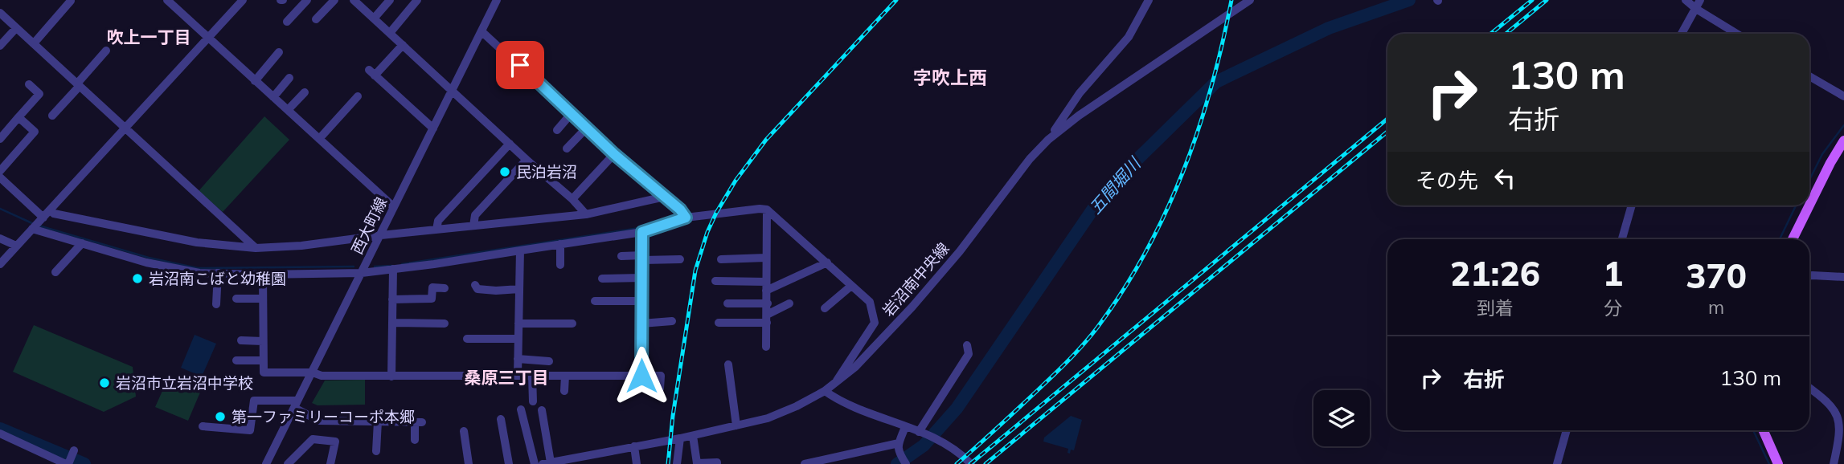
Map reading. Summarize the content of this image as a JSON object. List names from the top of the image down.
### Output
{
  "streets": {
    "street": ["西大町線", "岩沼南中央線"]
  },
  "districts": ["吹上一丁目", "字吹上西", "桑原三丁目"],
  "water": ["五間堀川"],
  "places": [
    "民泊岩沼",
    "岩沼南こばと幼稚園",
    "岩沼市立岩沼中学校",
    "第一ファミリーコーポ本郷"
  ],
  "page": {
    "turn": ["130 m", "右折"],
    "then": "その先",
    "eta": [
      "21:26",
      "到着",
      "1",
      "分",
      "370",
      "m"
    ],
    "list": [
      {
        "name": "右折",
        "value": "130 m"
      }
    ]
  }
}
